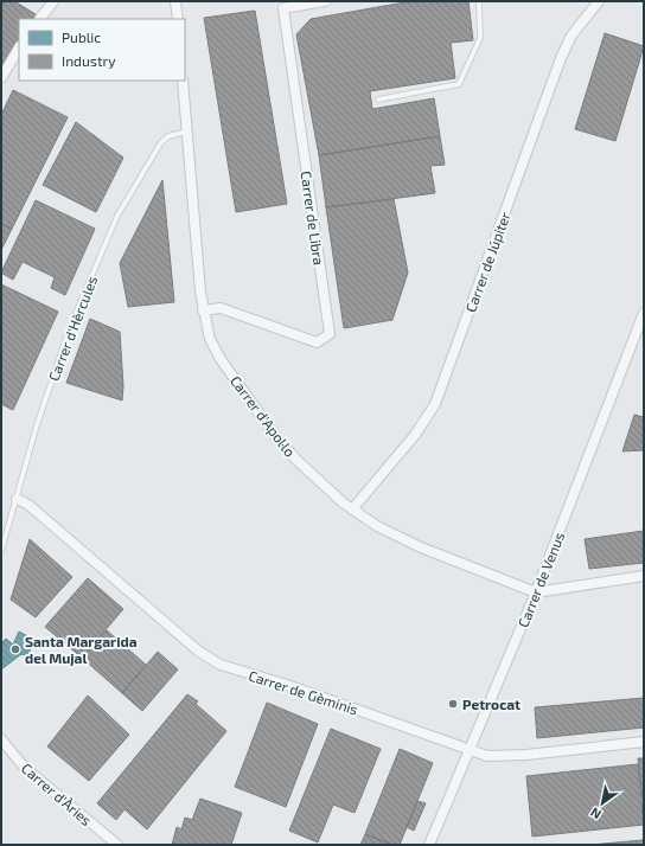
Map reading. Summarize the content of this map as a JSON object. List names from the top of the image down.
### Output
{
  "streets": {
    "street": [
      "Carrer de Libra",
      "Carrer de Júpiter",
      "Carrer d'Apol·lo",
      "Carrer de Venus",
      "Carrer de Gèminis",
      "Carrer d'Àries"
    ],
    "lane": ["Carrer d'Hèrcules"]
  },
  "crossings": [
    ["Carrer de Libra", "Carrer d'Apol·lo"],
    ["Carrer de Júpiter", "Carrer d'Apol·lo"],
    ["Carrer d'Hèrcules", "Carrer d'Apol·lo"],
    ["Carrer d'Hèrcules", "Carrer de Gèminis"],
    ["Carrer d'Apol·lo", "Carrer de Venus"],
    ["Carrer de Venus", "Carrer de Gèminis"]
  ],
  "places": ["Santa Margarida del Mujal", "Petrocat"],
  "legend": ["Public", "Industry"],
  "north": "bottom left"
}
